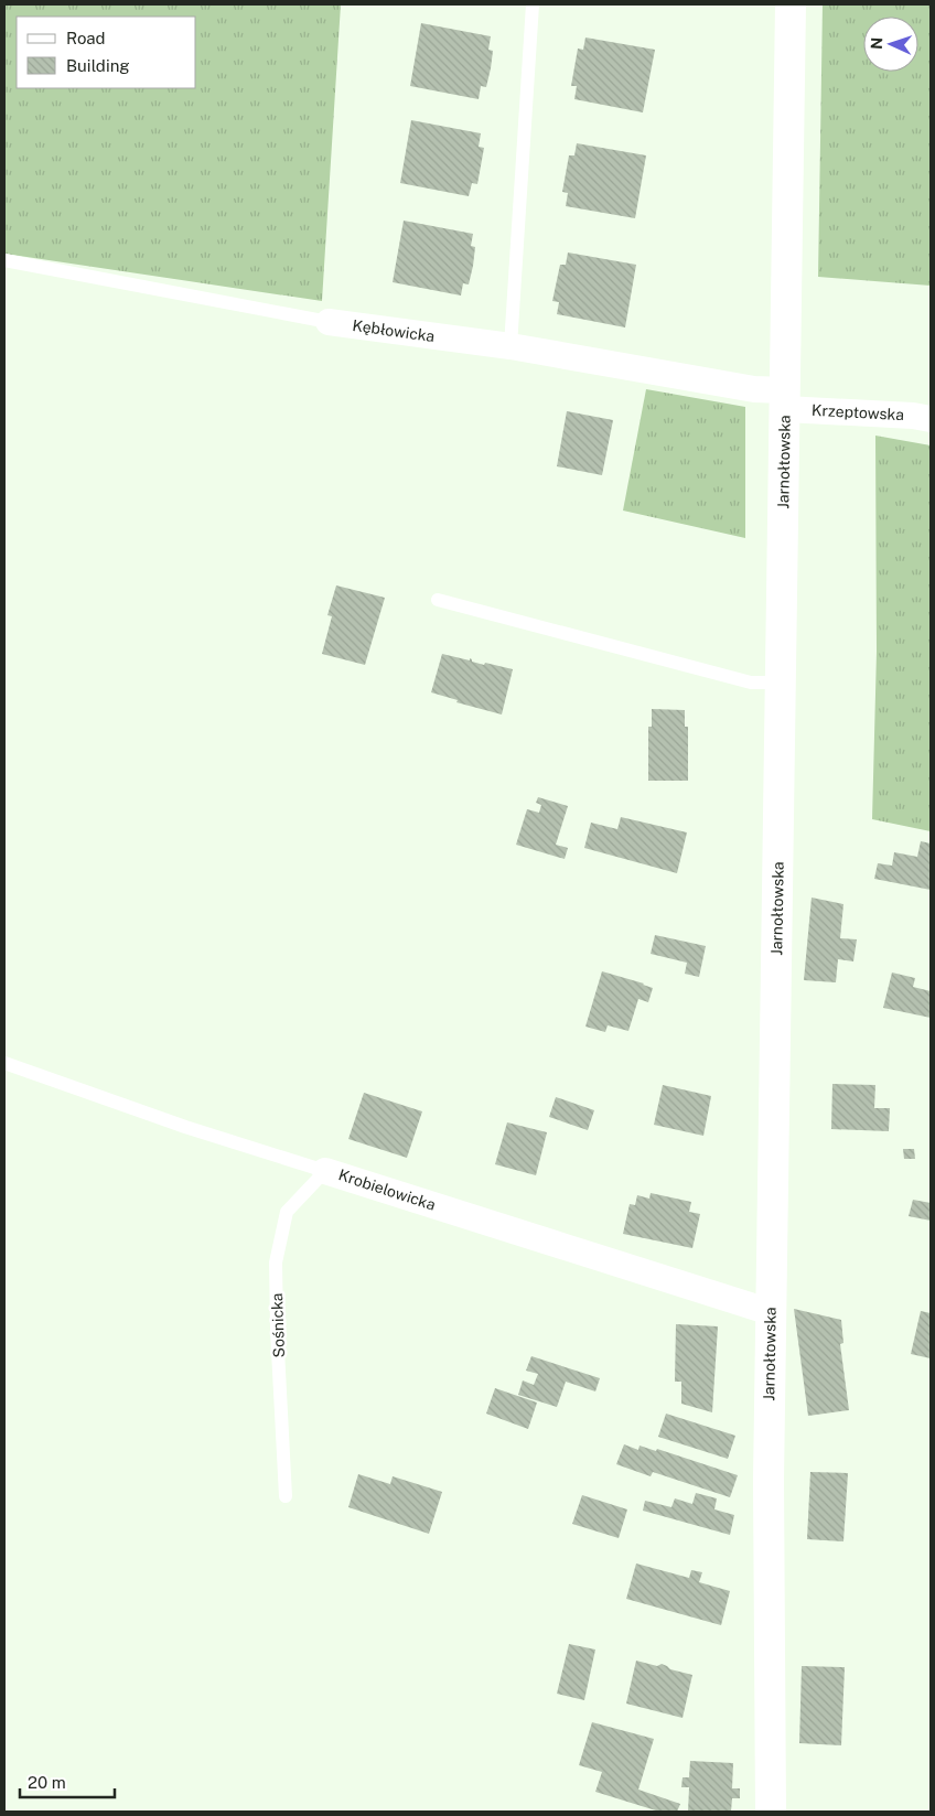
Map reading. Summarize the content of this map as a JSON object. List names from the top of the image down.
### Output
{
  "streets": {
    "street": [
      "Kębłowicka",
      "Krzeptowska",
      "Jarnołtowska",
      "Krobielowicka"
    ],
    "lane": ["Sośnicka"]
  },
  "crossings": [
    ["Kębłowicka", "Krzeptowska"],
    ["Kębłowicka", "Jarnołtowska"],
    ["Krzeptowska", "Jarnołtowska"],
    ["Jarnołtowska", "Krobielowicka"],
    ["Krobielowicka", "Sośnicka"]
  ],
  "legend": ["Road", "Building"],
  "scale_bar": "20 m",
  "north": "left"
}
